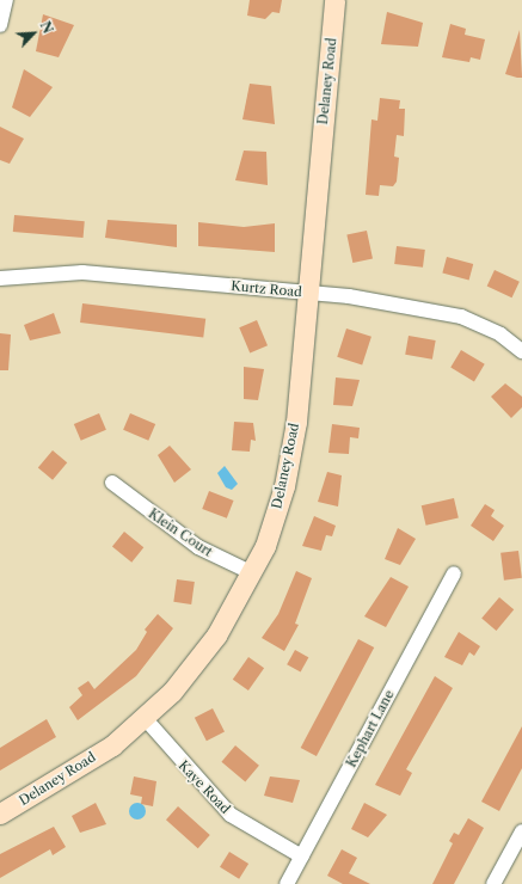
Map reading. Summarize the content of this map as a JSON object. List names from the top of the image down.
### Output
{
  "streets": {
    "street": [
      "Delaney Road",
      "Kurtz Road",
      "Klein Court",
      "Kephart Lane",
      "Kaye Road"
    ]
  },
  "crossings": [
    ["Delaney Road", "Kurtz Road"],
    ["Delaney Road", "Klein Court"],
    ["Delaney Road", "Kaye Road"],
    ["Kephart Lane", "Kaye Road"]
  ],
  "north": "top right"
}
